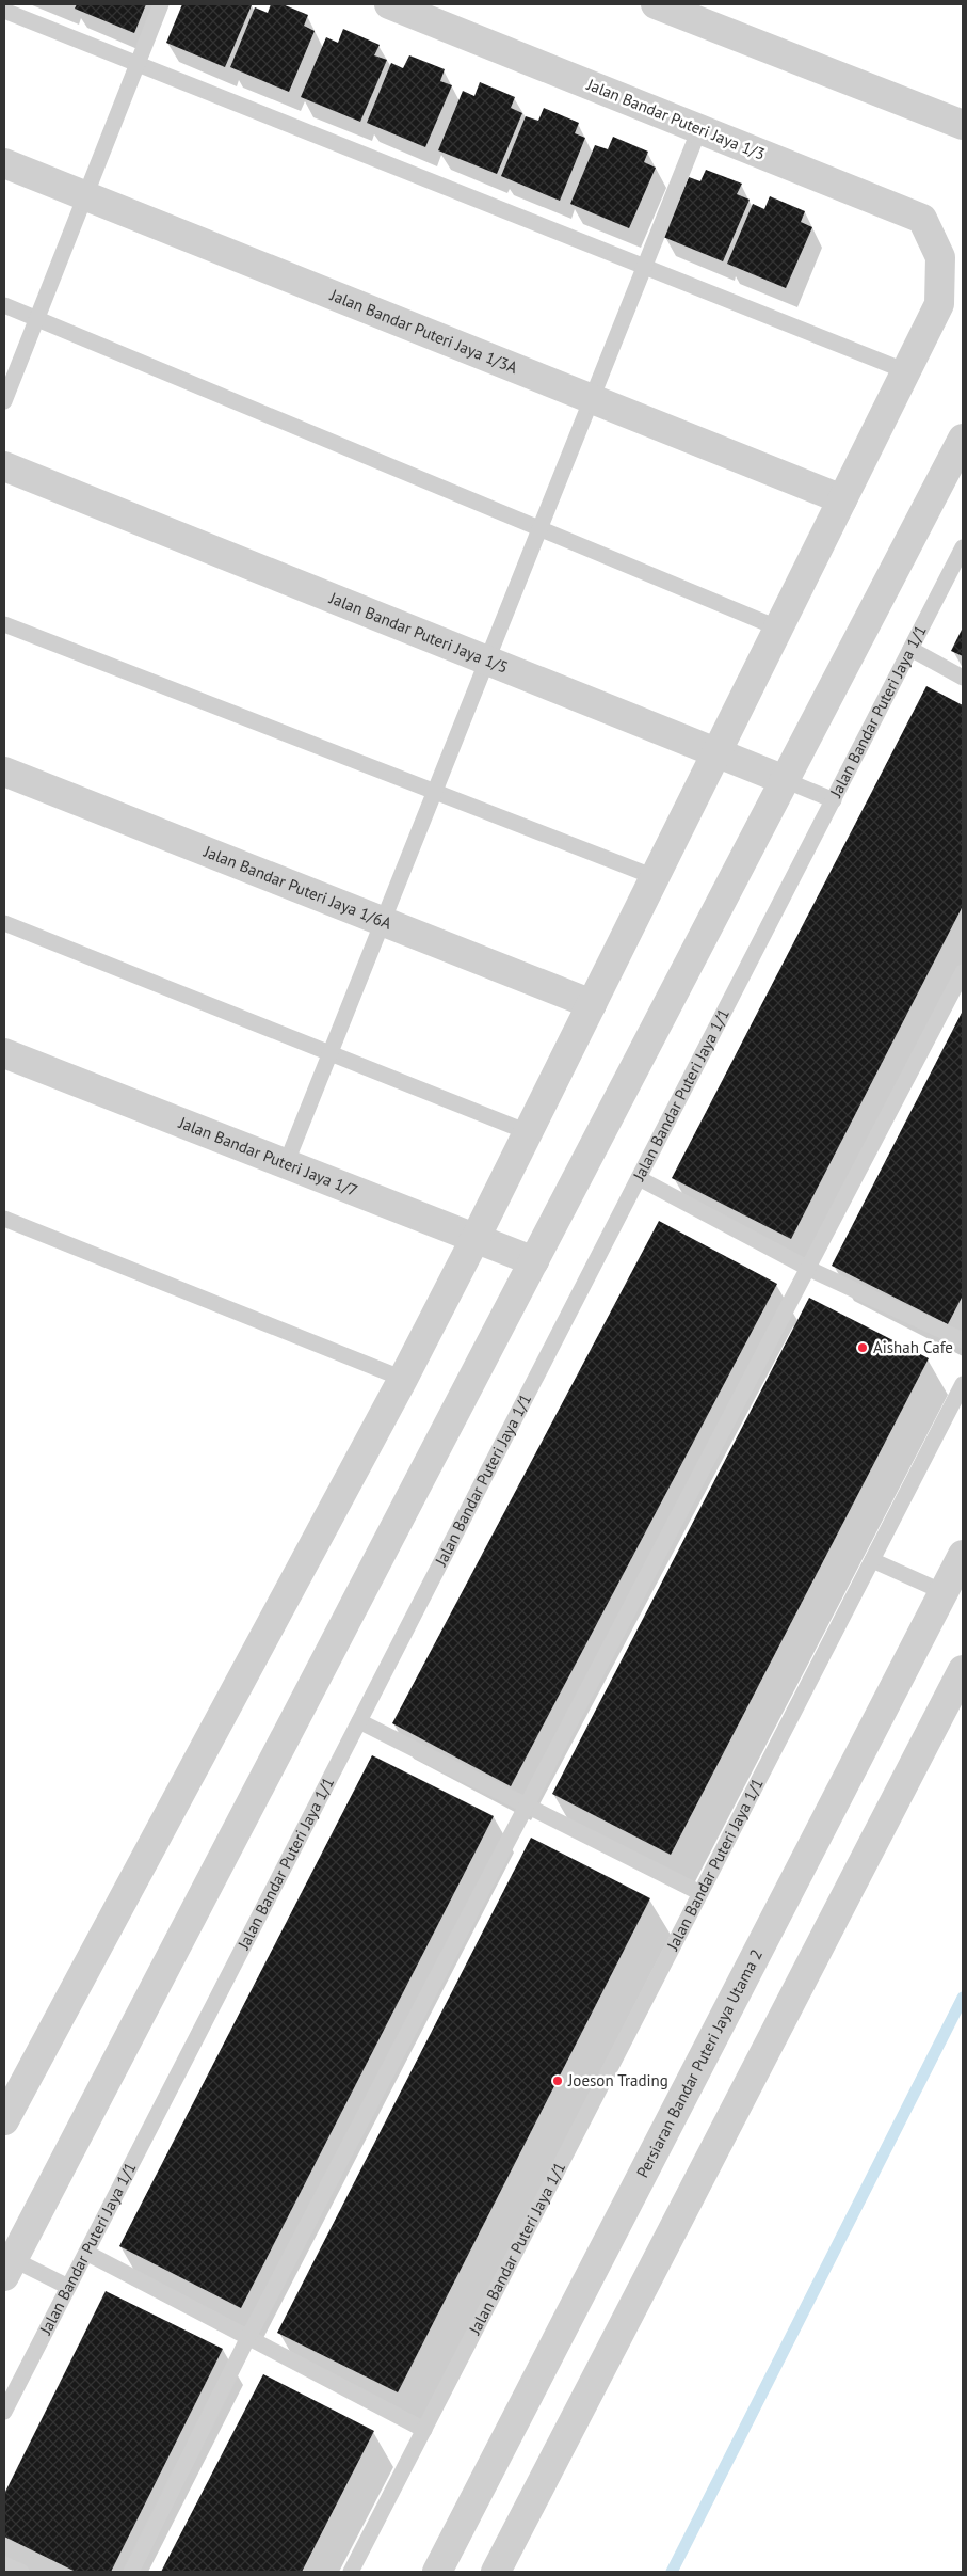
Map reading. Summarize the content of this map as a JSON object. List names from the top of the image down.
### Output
{
  "streets": {
    "street": [
      "Jalan Bandar Puteri Jaya 1/3",
      "Jalan Bandar Puteri Jaya 1/3A",
      "Jalan Bandar Puteri Jaya 1/5",
      "Jalan Bandar Puteri Jaya 1/6A",
      "Jalan Bandar Puteri Jaya 1/7",
      "Persiaran Bandar Puteri Jaya Utama 2"
    ],
    "lane": ["Jalan Bandar Puteri Jaya 1/1"]
  },
  "crossings": [
    ["Jalan Bandar Puteri Jaya 1/5", "Jalan Bandar Puteri Jaya 1/1"]
  ],
  "places": ["Aishah Cafe", "Joeson Trading"]
}
